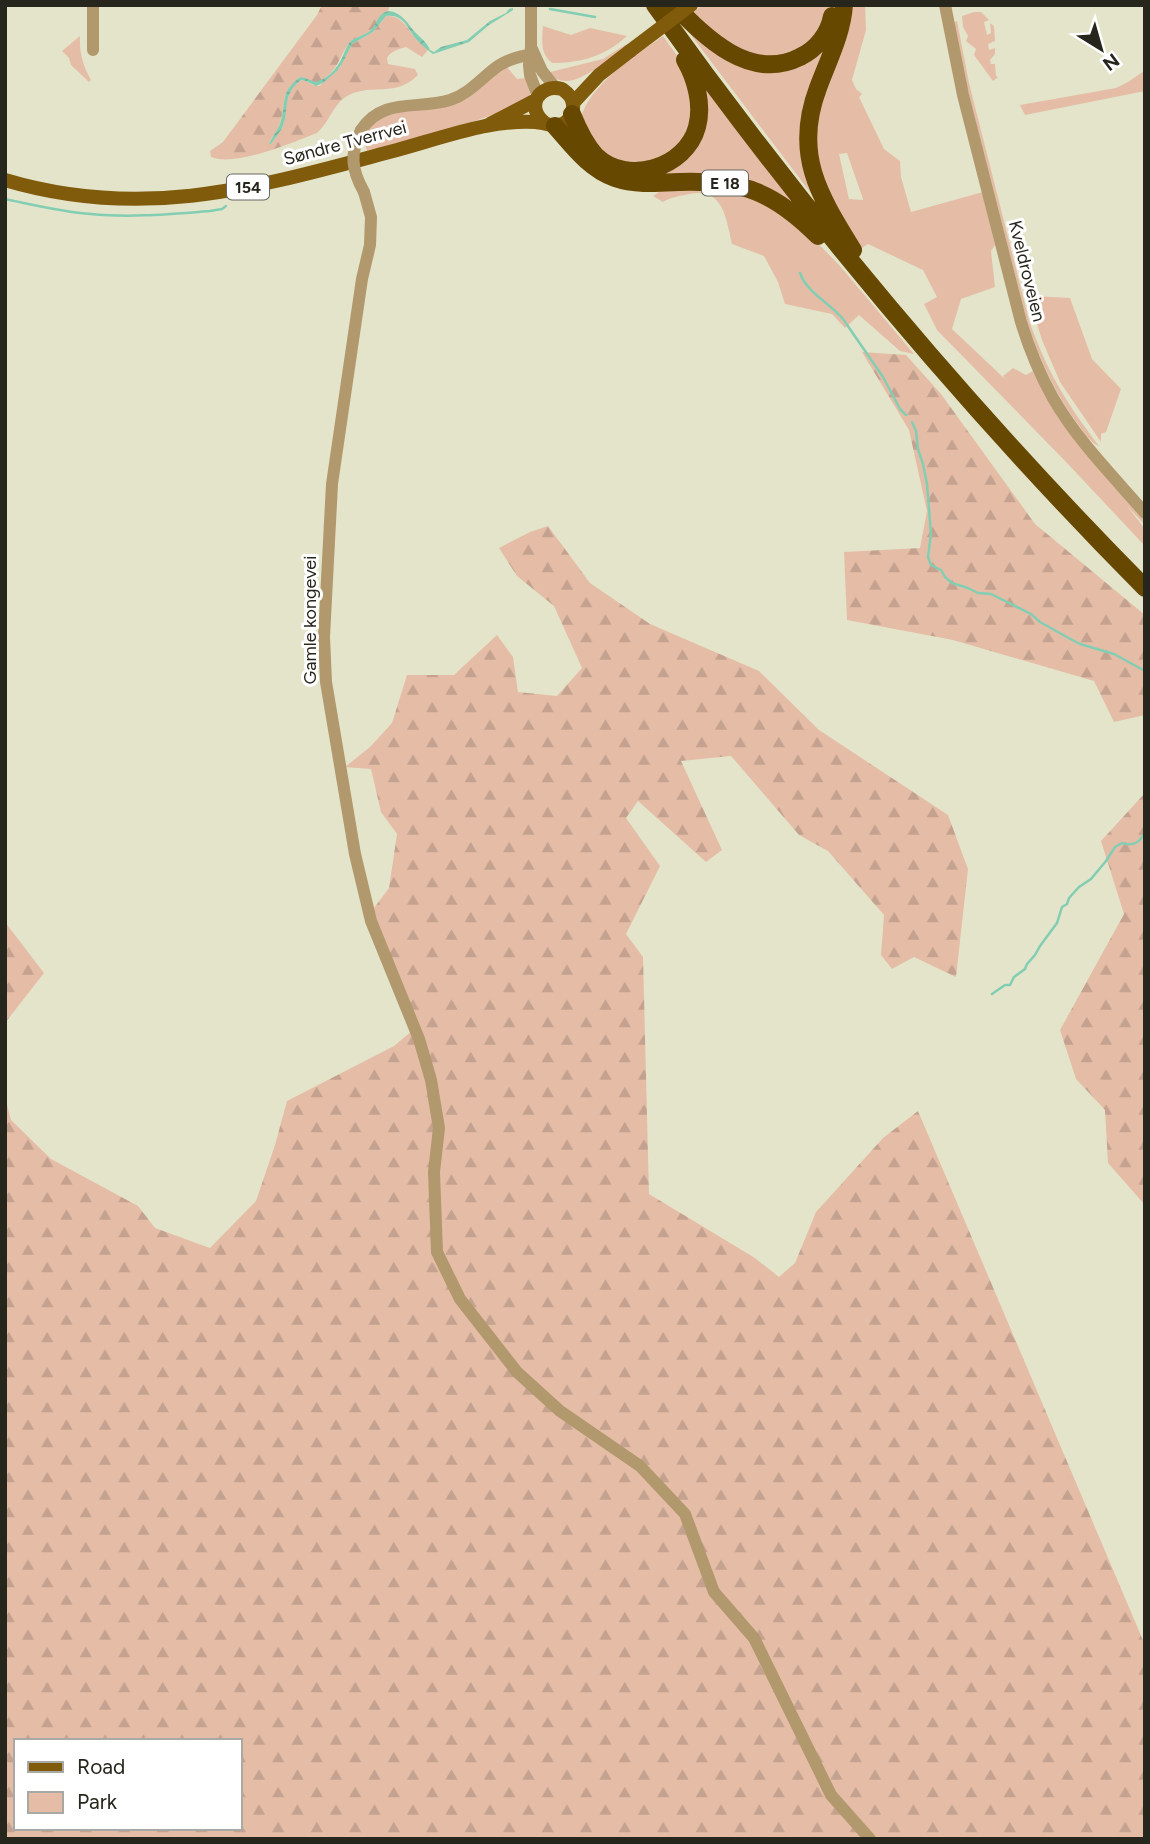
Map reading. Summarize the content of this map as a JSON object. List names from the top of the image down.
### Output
{
  "streets": {
    "highway": ["E 18"],
    "main road": ["Søndre Tverrvei", "154"],
    "street": ["Kveldroveien", "Gamle kongevei"]
  },
  "crossings": [
    ["Søndre Tverrvei", "154"],
    ["E 18", "154"]
  ],
  "legend": ["Road", "Park"],
  "north": "bottom right"
}
